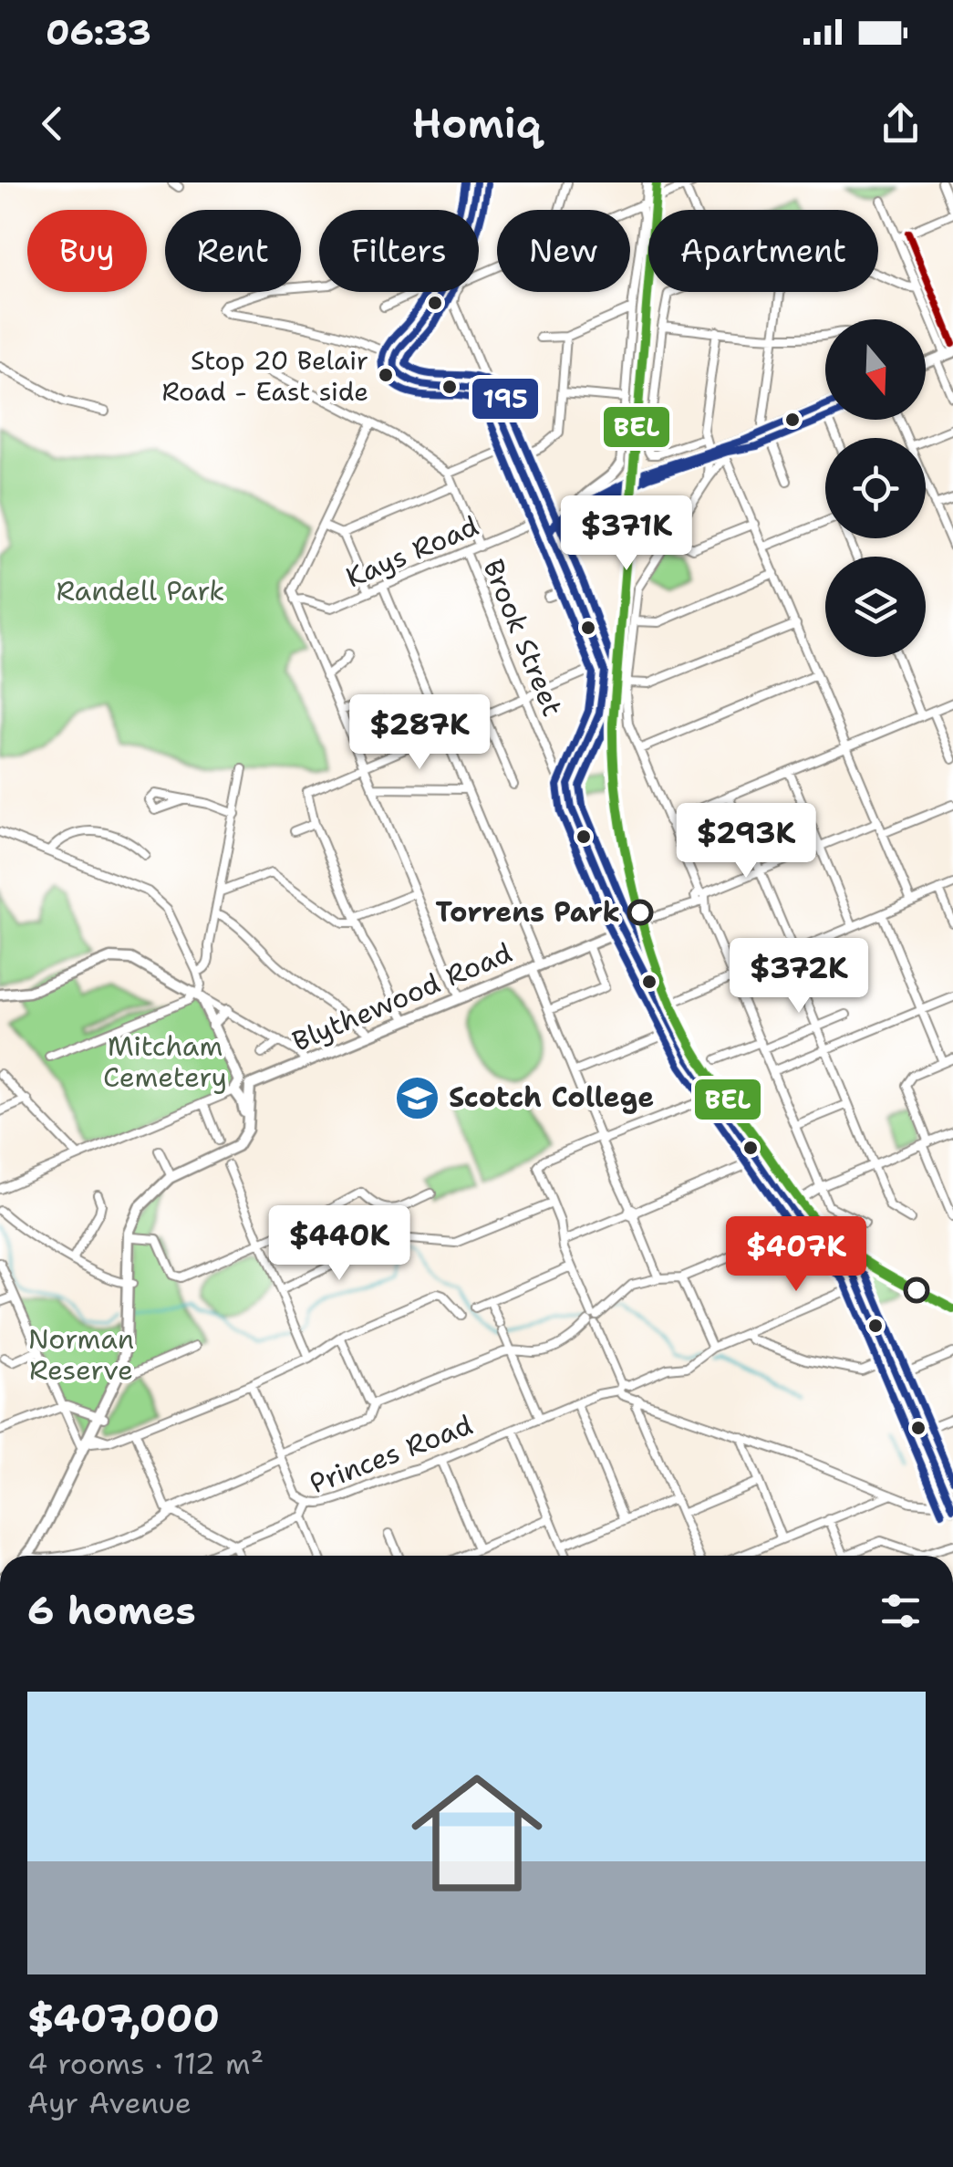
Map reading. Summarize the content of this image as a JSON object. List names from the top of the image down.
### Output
{
  "streets": {
    "main road": ["Blythewood Road"],
    "street": ["Kays Road", "Brook Street", "Princes Road"]
  },
  "crossings": [
    ["Kays Road", "Brook Street"]
  ],
  "parks": ["Randell Park", "Mitcham Cemetery", "Norman Reserve"],
  "places": {
    "other": ["Stop 20 Belair Road - East side", "Torrens Park"],
    "school or university": ["Scotch College"]
  },
  "lines": ["transit line BEL", "transit line 195"],
  "north": "bottom",
  "page": {
    "status": "06:33",
    "header": "Homiq",
    "chip": [
      "Buy",
      "Rent",
      "Filters",
      "New",
      "Apartment"
    ],
    "price": [
      "$371K",
      "$287K",
      "$293K",
      "$372K",
      "$440K",
      "$407K"
    ],
    "heading": "6 homes",
    "list": [
      {
        "name": "$407,000",
        "note": "4 rooms · 112 m² · Ayr Avenue"
      }
    ]
  }
}
